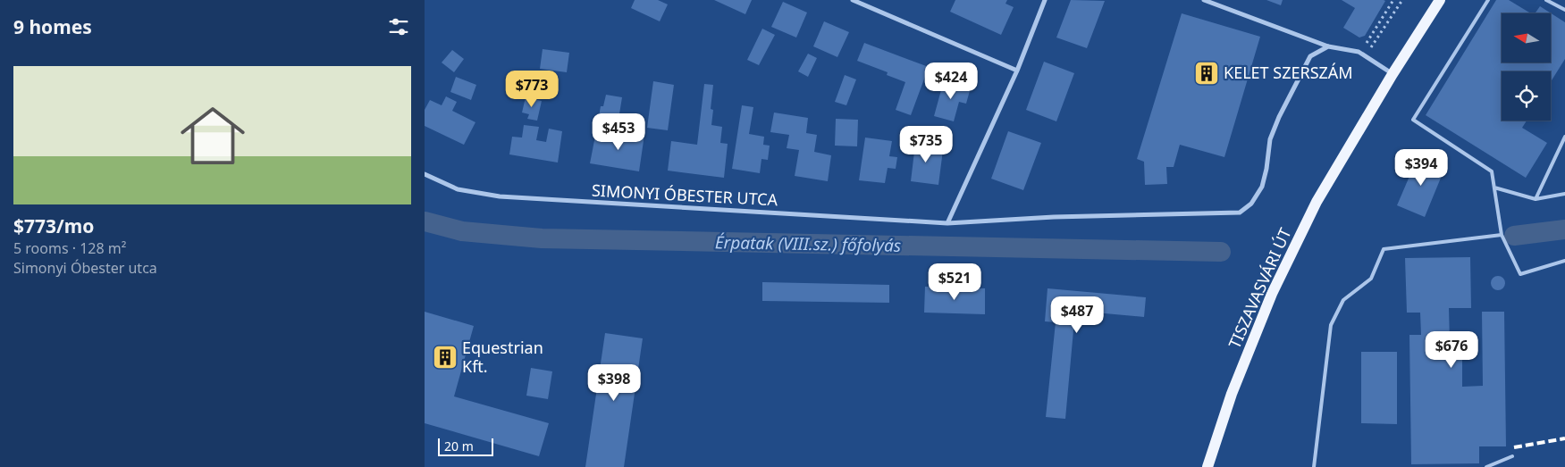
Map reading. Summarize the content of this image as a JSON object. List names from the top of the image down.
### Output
{
  "streets": {
    "main road": ["TISZAVASVÁRI ÚT"],
    "street": ["SIMONYI ÓBESTER UTCA"]
  },
  "water": ["Érpatak (VIII.sz.) főfolyás"],
  "places": {
    "building": ["KELET SZERSZÁM", "Equestrian Kft."]
  },
  "scale_bar": "20 m",
  "north": "left",
  "page": {
    "heading": "9 homes",
    "list": [
      {
        "name": "$773/mo",
        "note": "5 rooms · 128 m² · Simonyi Óbester utca"
      }
    ],
    "price": [
      "$424",
      "$773",
      "$453",
      "$735",
      "$394",
      "$521",
      "$487",
      "$676",
      "$398"
    ],
    "scale": "20 m"
  }
}
